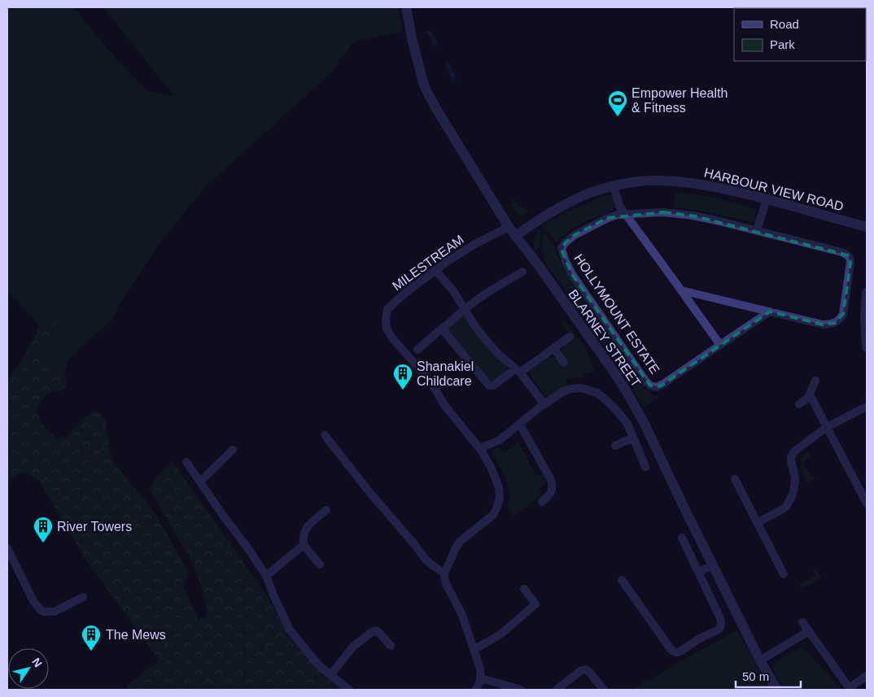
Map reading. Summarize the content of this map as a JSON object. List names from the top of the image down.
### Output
{
  "streets": {
    "street": [
      "HARBOUR VIEW ROAD",
      "MILESTREAM",
      "HOLLYMOUNT ESTATE",
      "BLARNEY STREET"
    ]
  },
  "crossings": [
    ["HARBOUR VIEW ROAD", "BLARNEY STREET"],
    ["MILESTREAM", "BLARNEY STREET"]
  ],
  "places": {
    "sports": ["Empower Health & Fitness"],
    "building": ["Shanakiel Childcare", "River Towers", "The Mews"]
  },
  "legend": ["Road", "Park"],
  "scale_bar": "50 m",
  "north": "top right"
}
